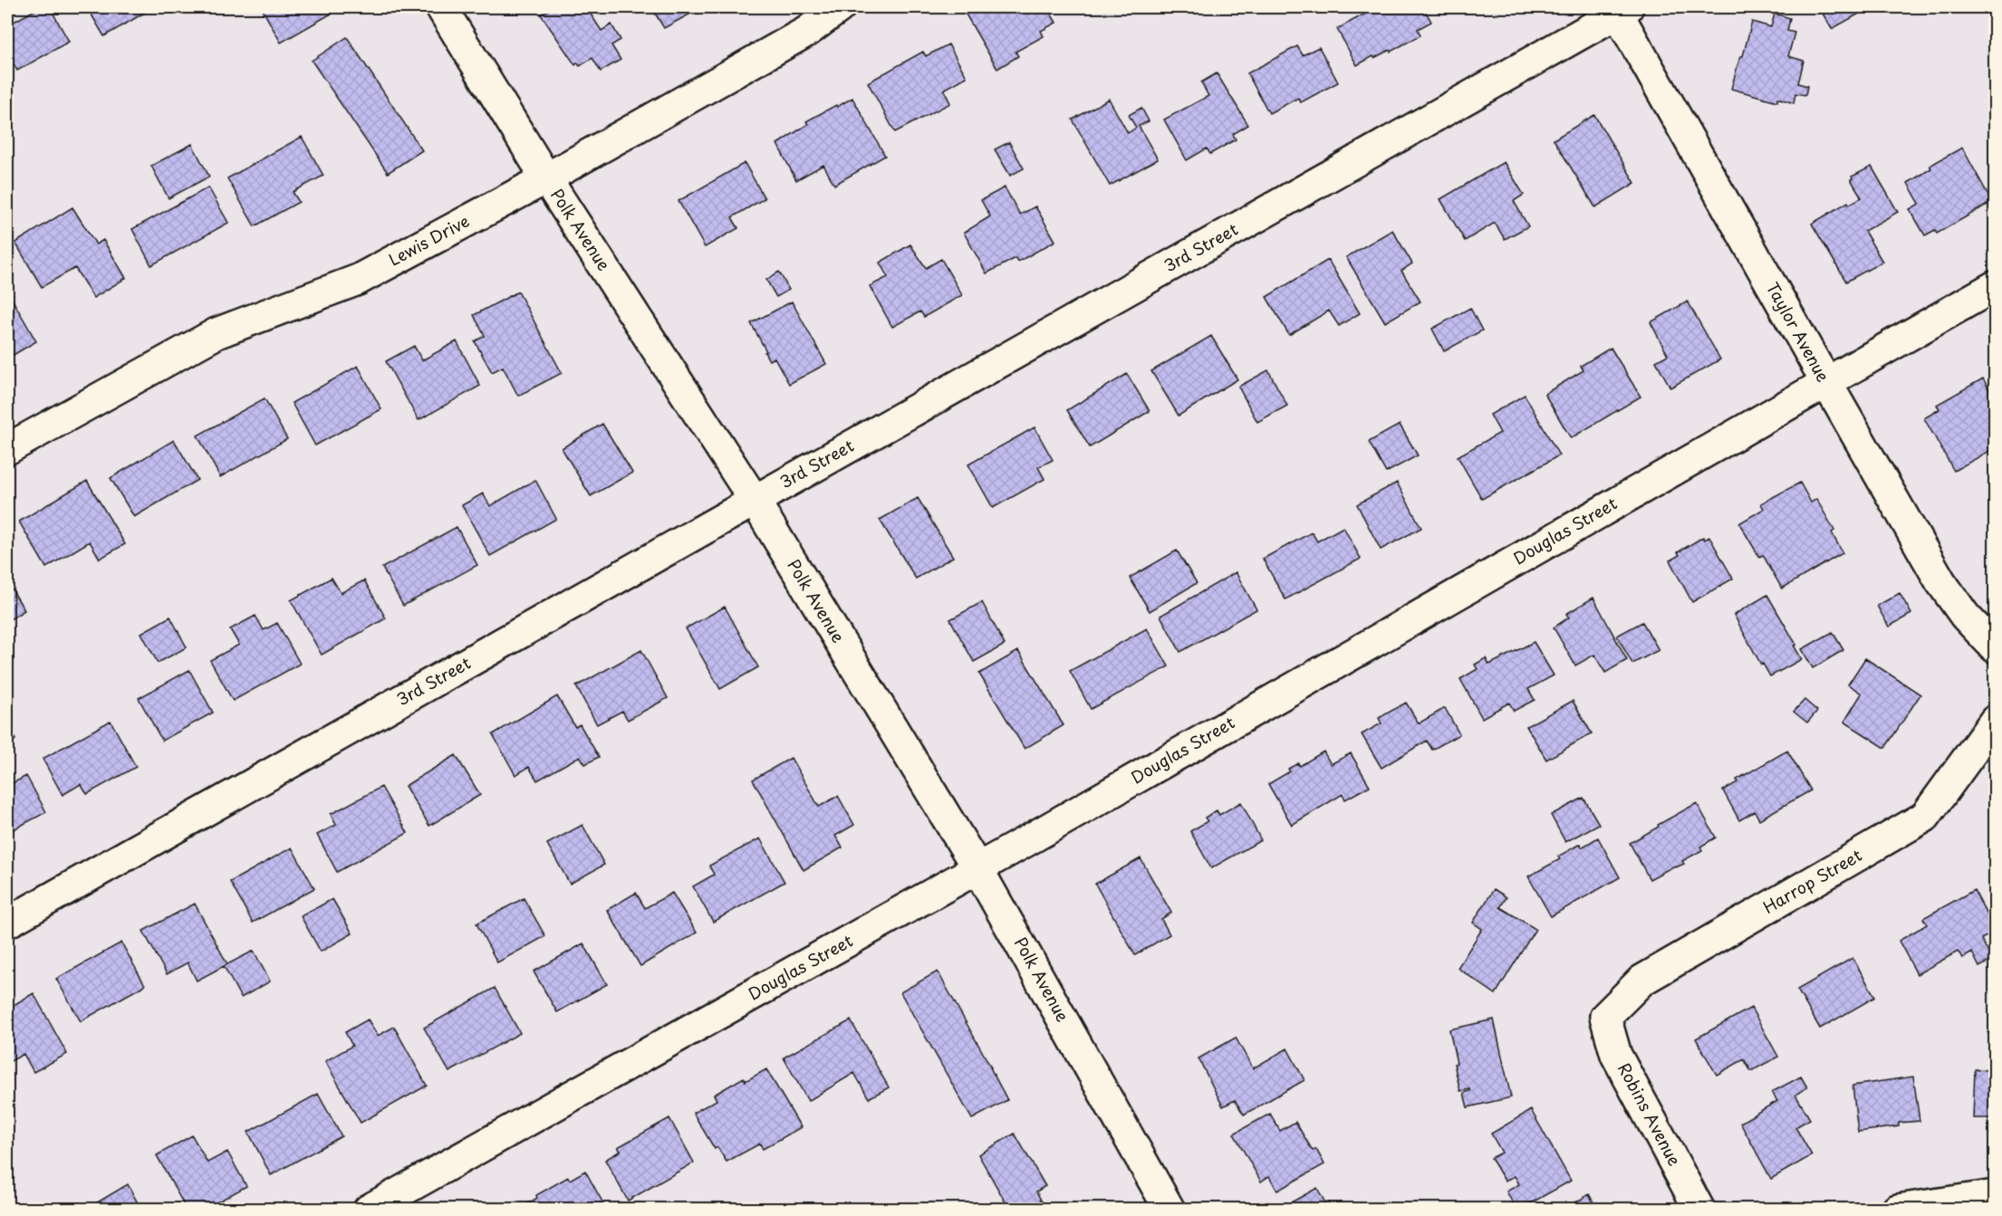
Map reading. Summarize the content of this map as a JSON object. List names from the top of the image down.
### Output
{
  "streets": {
    "street": [
      "Polk Avenue",
      "Lewis Drive",
      "3rd Street",
      "Taylor Avenue",
      "Douglas Street",
      "Harrop Street",
      "Robins Avenue"
    ]
  },
  "crossings": [
    ["Polk Avenue", "Lewis Drive"],
    ["Polk Avenue", "3rd Street"],
    ["Polk Avenue", "Douglas Street"],
    ["3rd Street", "Taylor Avenue"],
    ["Taylor Avenue", "Douglas Street"],
    ["Harrop Street", "Robins Avenue"]
  ]
}
